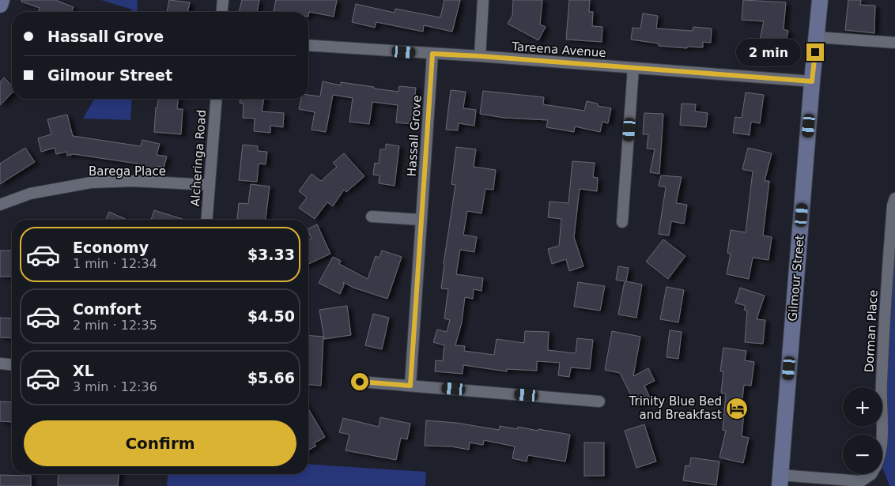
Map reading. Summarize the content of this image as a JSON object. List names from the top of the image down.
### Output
{
  "streets": {
    "main road": ["Gilmour Street"],
    "street": [
      "Tareena Avenue",
      "Hassall Grove",
      "Alcheringa Road",
      "Barega Place",
      "Dorman Place"
    ]
  },
  "crossings": [
    ["Tareena Avenue", "Hassall Grove"],
    ["Tareena Avenue", "Gilmour Street"],
    ["Alcheringa Road", "Barega Place"],
    ["Gilmour Street", "Dorman Place"]
  ],
  "places": {
    "hotel": ["Trinity Blue Bed and Breakfast"]
  },
  "page": {
    "banner": ["Hassall Grove", "Gilmour Street"],
    "bubble": "2 min",
    "list": [
      {
        "name": "Economy",
        "note": "1 min · 12:34",
        "value": "$3.33"
      },
      {
        "name": "Comfort",
        "note": "2 min · 12:35",
        "value": "$4.50"
      },
      {
        "name": "XL",
        "note": "3 min · 12:36",
        "value": "$5.66"
      }
    ],
    "map_buttons": ["+", "−"],
    "buttons": "Confirm"
  }
}
